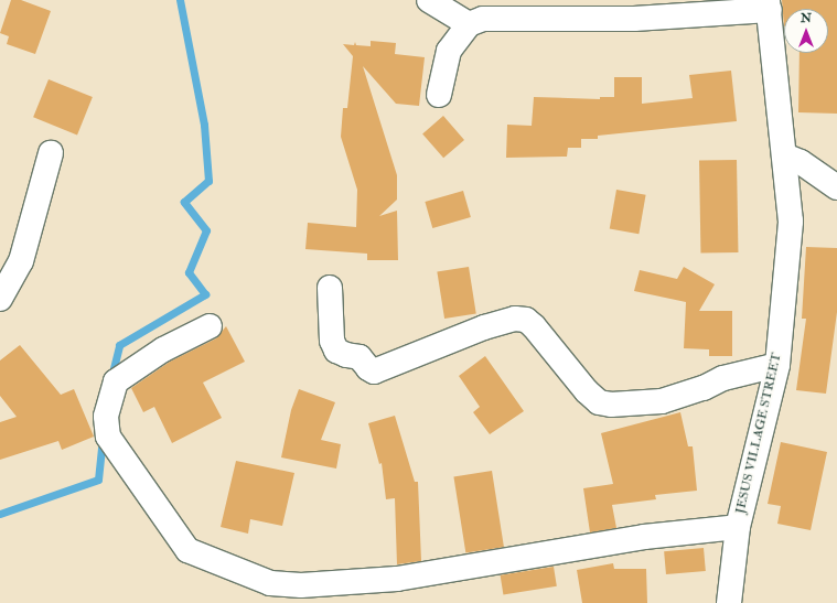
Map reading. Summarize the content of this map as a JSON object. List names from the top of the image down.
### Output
{
  "streets": {
    "street": ["JESUS VILLAGE STREET"]
  },
  "north": "top"
}
